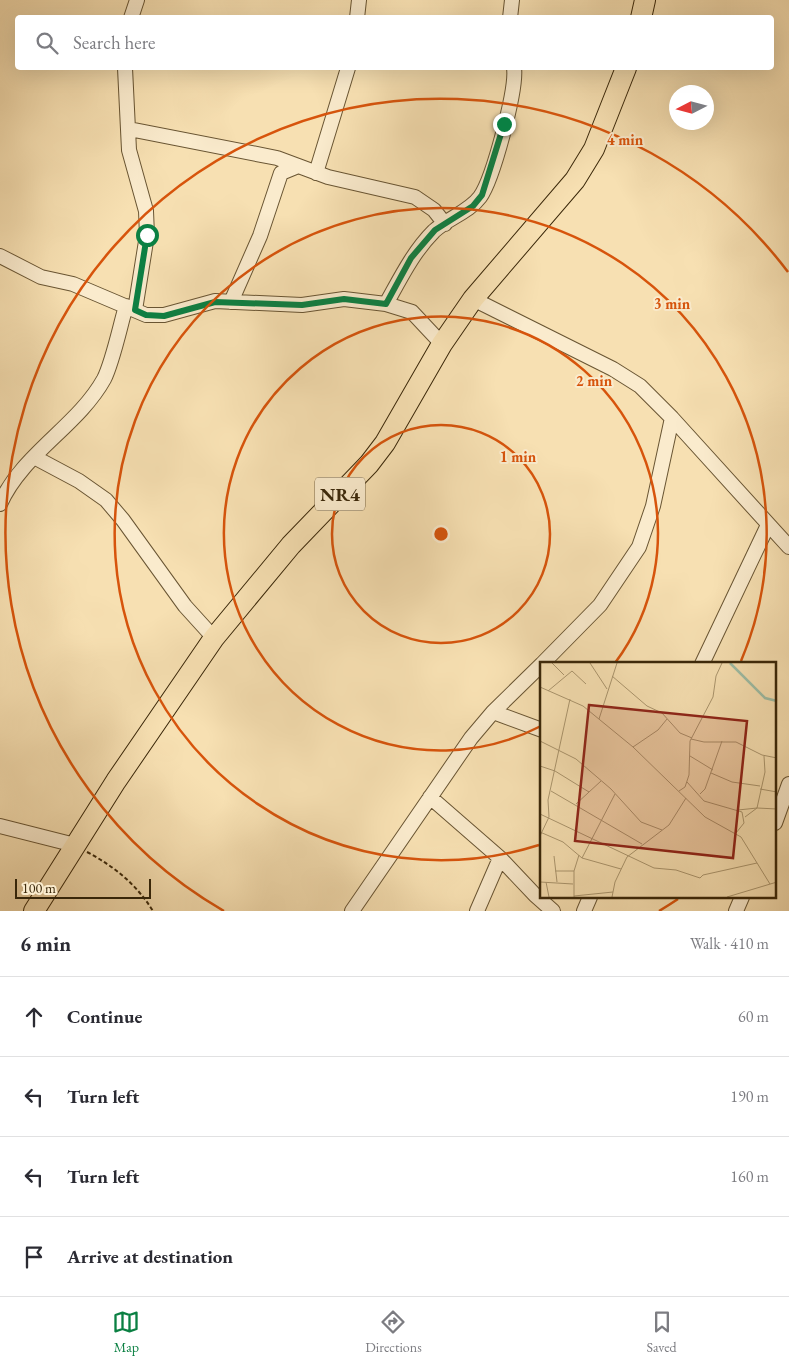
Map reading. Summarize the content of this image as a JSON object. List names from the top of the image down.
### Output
{
  "streets": {
    "highway": ["NR4"]
  },
  "scale_bar": "100 m",
  "north": "left",
  "page": {
    "search": "Search here",
    "scale": "100 m",
    "heading": ["6 min", "Walk · 410 m"],
    "list": [
      ["Continue", "60 m"],
      ["Turn left", "190 m"],
      ["Turn left", "160 m"],
      "Arrive at destination"
    ],
    "nav": ["Map", "Directions", "Saved"]
  },
  "rings": [
    "4 min",
    "3 min",
    "2 min",
    "1 min"
  ]
}
